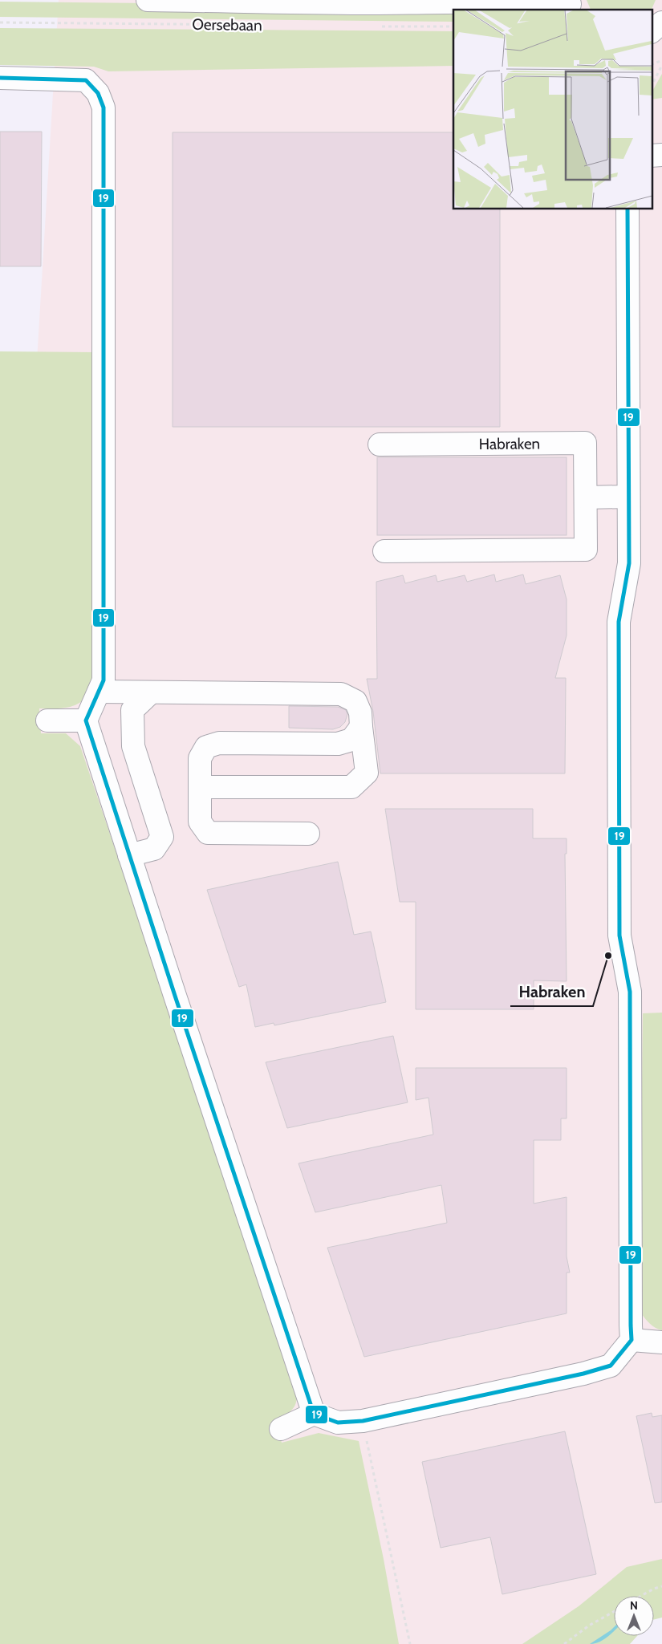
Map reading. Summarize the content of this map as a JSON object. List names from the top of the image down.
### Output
{
  "streets": {
    "street": ["Oersebaan", "Habraken"]
  },
  "places": ["Habraken"],
  "lines": ["transit line 19"],
  "north": "top"
}
